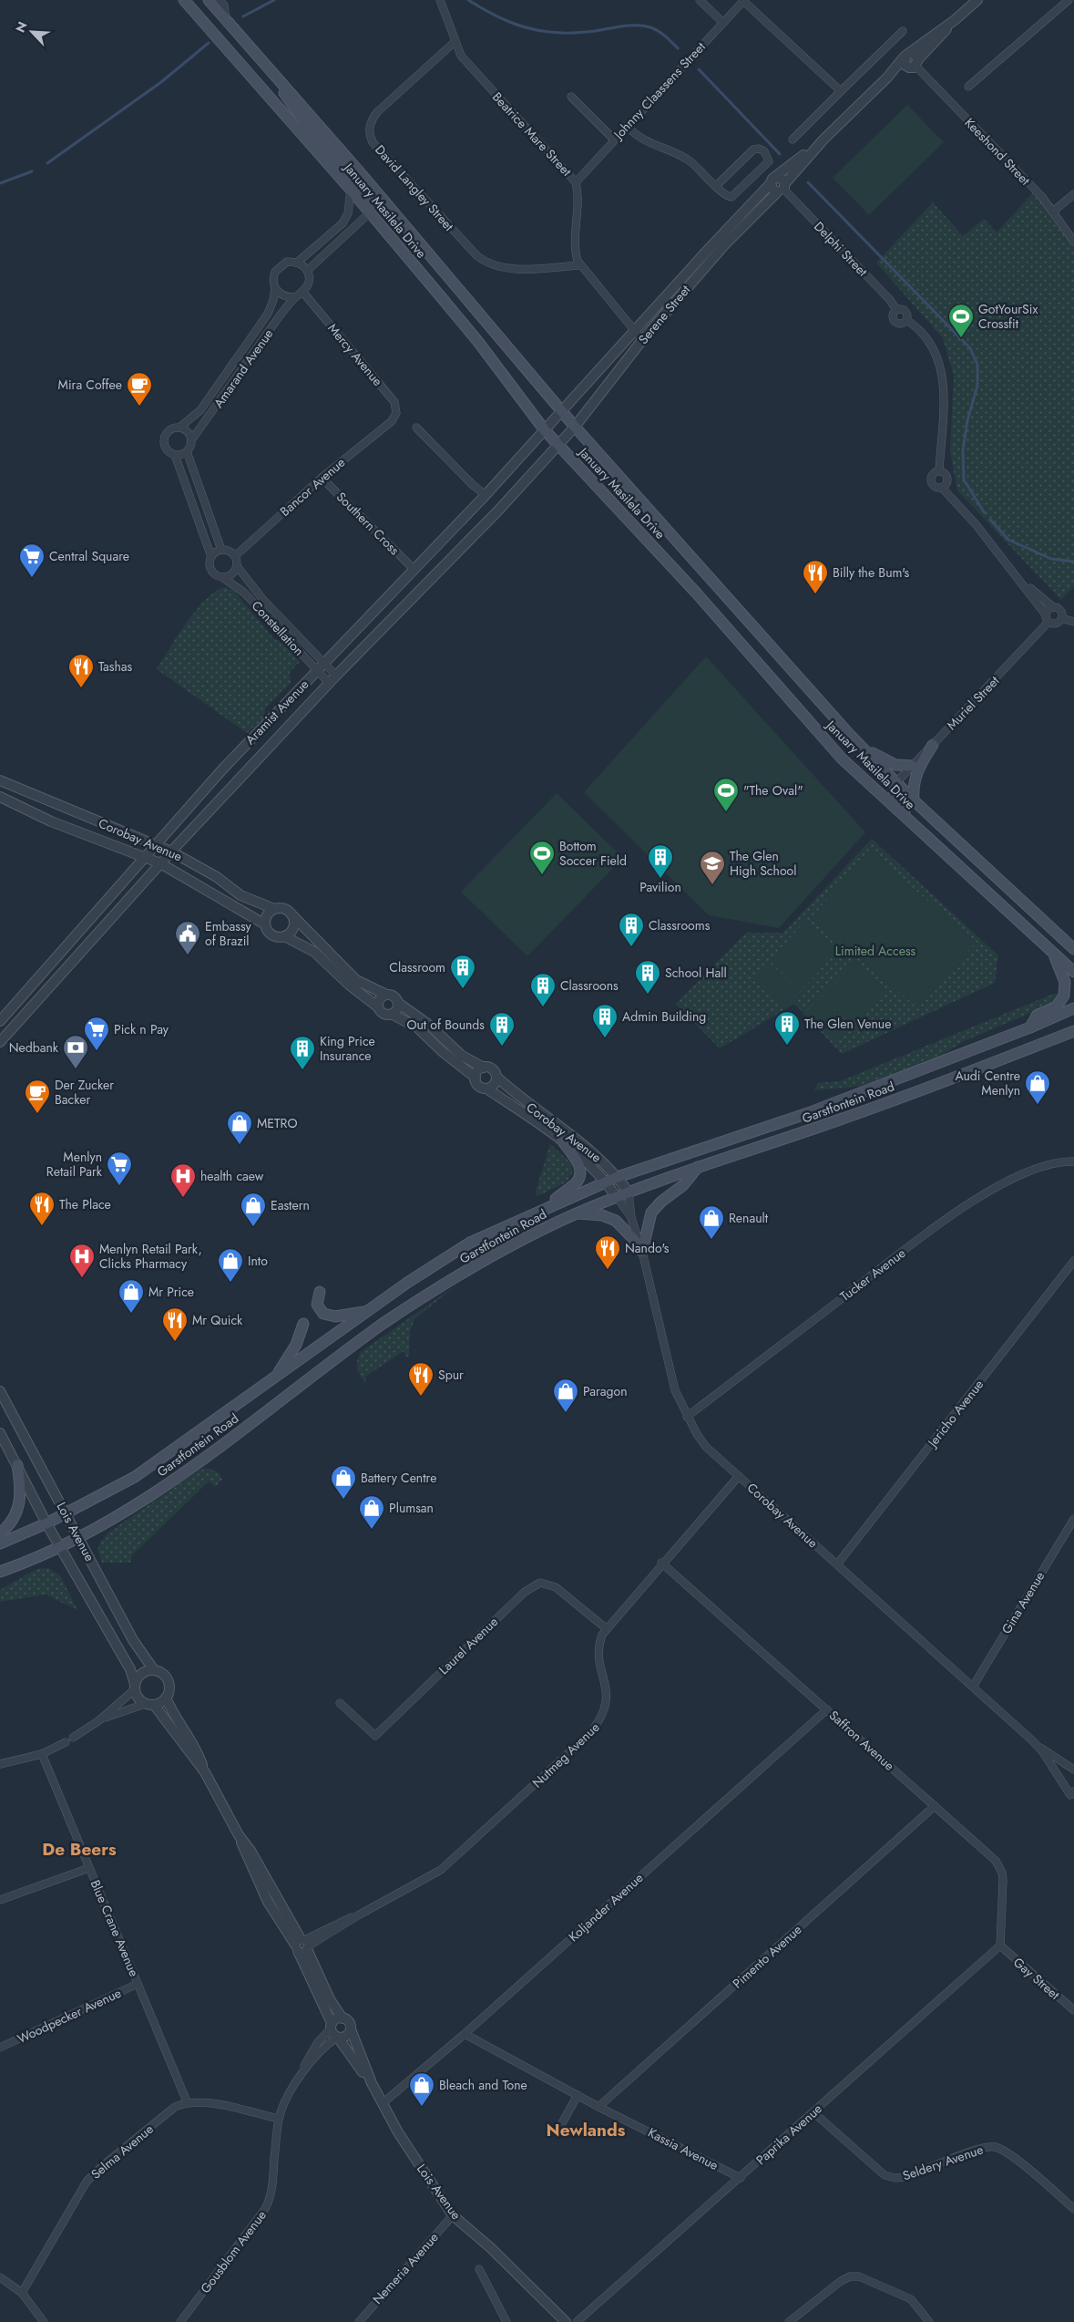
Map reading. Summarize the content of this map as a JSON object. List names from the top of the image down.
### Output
{
  "streets": {
    "main road": ["January Masilela Drive", "Garstfontein Road"],
    "street": [
      "Johnny Claassens Street",
      "Beatrice Mare Street",
      "Keeshond Street",
      "David Langley Street",
      "Delphi Street",
      "Serene Street",
      "Mercy Avenue",
      "Amarand Avenue",
      "Bancor Avenue",
      "Southern Cross",
      "Constellation",
      "Muriel Street",
      "Aramist Avenue",
      "Corobay Avenue",
      "Tucker Avenue",
      "Jericho Avenue",
      "Lois Avenue",
      "Gina Avenue",
      "Laurel Avenue",
      "Saffron Avenue",
      "Nutmeg Avenue",
      "Koljander Avenue",
      "Blue Crane Avenue",
      "Pimento Avenue",
      "Gay Street",
      "Woodpecker Avenue",
      "Paprika Avenue",
      "Kassia Avenue",
      "Selma Avenue",
      "Seldery Avenue",
      "Gousblom Avenue",
      "Nemeria Avenue"
    ]
  },
  "crossings": [
    ["Johnny Claassens Street", "Beatrice Mare Street"],
    ["Beatrice Mare Street", "David Langley Street"],
    ["Beatrice Mare Street", "Serene Street"],
    ["Keeshond Street", "Serene Street"],
    ["January Masilela Drive", "Serene Street"],
    ["January Masilela Drive", "Muriel Street"],
    ["January Masilela Drive", "Aramist Avenue"],
    ["Delphi Street", "Serene Street"],
    ["Serene Street", "Aramist Avenue"],
    ["Mercy Avenue", "Amarand Avenue"],
    ["Mercy Avenue", "Bancor Avenue"],
    ["Bancor Avenue", "Southern Cross"],
    ["Bancor Avenue", "Constellation"],
    ["Southern Cross", "Aramist Avenue"],
    ["Constellation", "Aramist Avenue"],
    ["Aramist Avenue", "Corobay Avenue"],
    ["Corobay Avenue", "Garstfontein Road"],
    ["Corobay Avenue", "Tucker Avenue"],
    ["Corobay Avenue", "Jericho Avenue"],
    ["Corobay Avenue", "Gina Avenue"],
    ["Corobay Avenue", "Nutmeg Avenue"],
    ["Garstfontein Road", "Lois Avenue"],
    ["Lois Avenue", "Koljander Avenue"],
    ["Lois Avenue", "Gousblom Avenue"],
    ["Lois Avenue", "Nemeria Avenue"],
    ["Laurel Avenue", "Nutmeg Avenue"],
    ["Saffron Avenue", "Nutmeg Avenue"],
    ["Saffron Avenue", "Koljander Avenue"],
    ["Saffron Avenue", "Pimento Avenue"],
    ["Saffron Avenue", "Gay Street"],
    ["Saffron Avenue", "Paprika Avenue"],
    ["Koljander Avenue", "Kassia Avenue"],
    ["Blue Crane Avenue", "Woodpecker Avenue"],
    ["Blue Crane Avenue", "Selma Avenue"],
    ["Pimento Avenue", "Kassia Avenue"],
    ["Gay Street", "Paprika Avenue"],
    ["Paprika Avenue", "Kassia Avenue"],
    ["Paprika Avenue", "Seldery Avenue"]
  ],
  "districts": ["De Beers", "Newlands"],
  "parks": ["Limited Access"],
  "places": {
    "sports": ["GotYourSix Crossfit", "\"The Oval\"", "Bottom Soccer Field"],
    "cafe": ["Mira Coffee", "Der Zucker Backer"],
    "supermarket": ["Central Square", "Pick n Pay", "Menlyn Retail Park"],
    "restaurant": [
      "Billy the Bum's",
      "Tashas",
      "The Place",
      "Nando's",
      "Mr Quick",
      "Spur"
    ],
    "building": [
      "Pavilion",
      "Classrooms",
      "Classroom",
      "School Hall",
      "Classroons",
      "Admin Building",
      "The Glen Venue",
      "Out of Bounds",
      "King Price Insurance"
    ],
    "school or university": ["The Glen High School"],
    "public building": ["Embassy of Brazil"],
    "bank": ["Nedbank"],
    "shop": [
      "Audi Centre Menlyn",
      "METRO",
      "Eastern",
      "Renault",
      "Into",
      "Mr Price",
      "Paragon",
      "Battery Centre",
      "Plumsan",
      "Bleach and Tone"
    ],
    "hospital": ["health caew", "Menlyn Retail Park, Clicks Pharmacy"]
  },
  "north": "top left"
}
